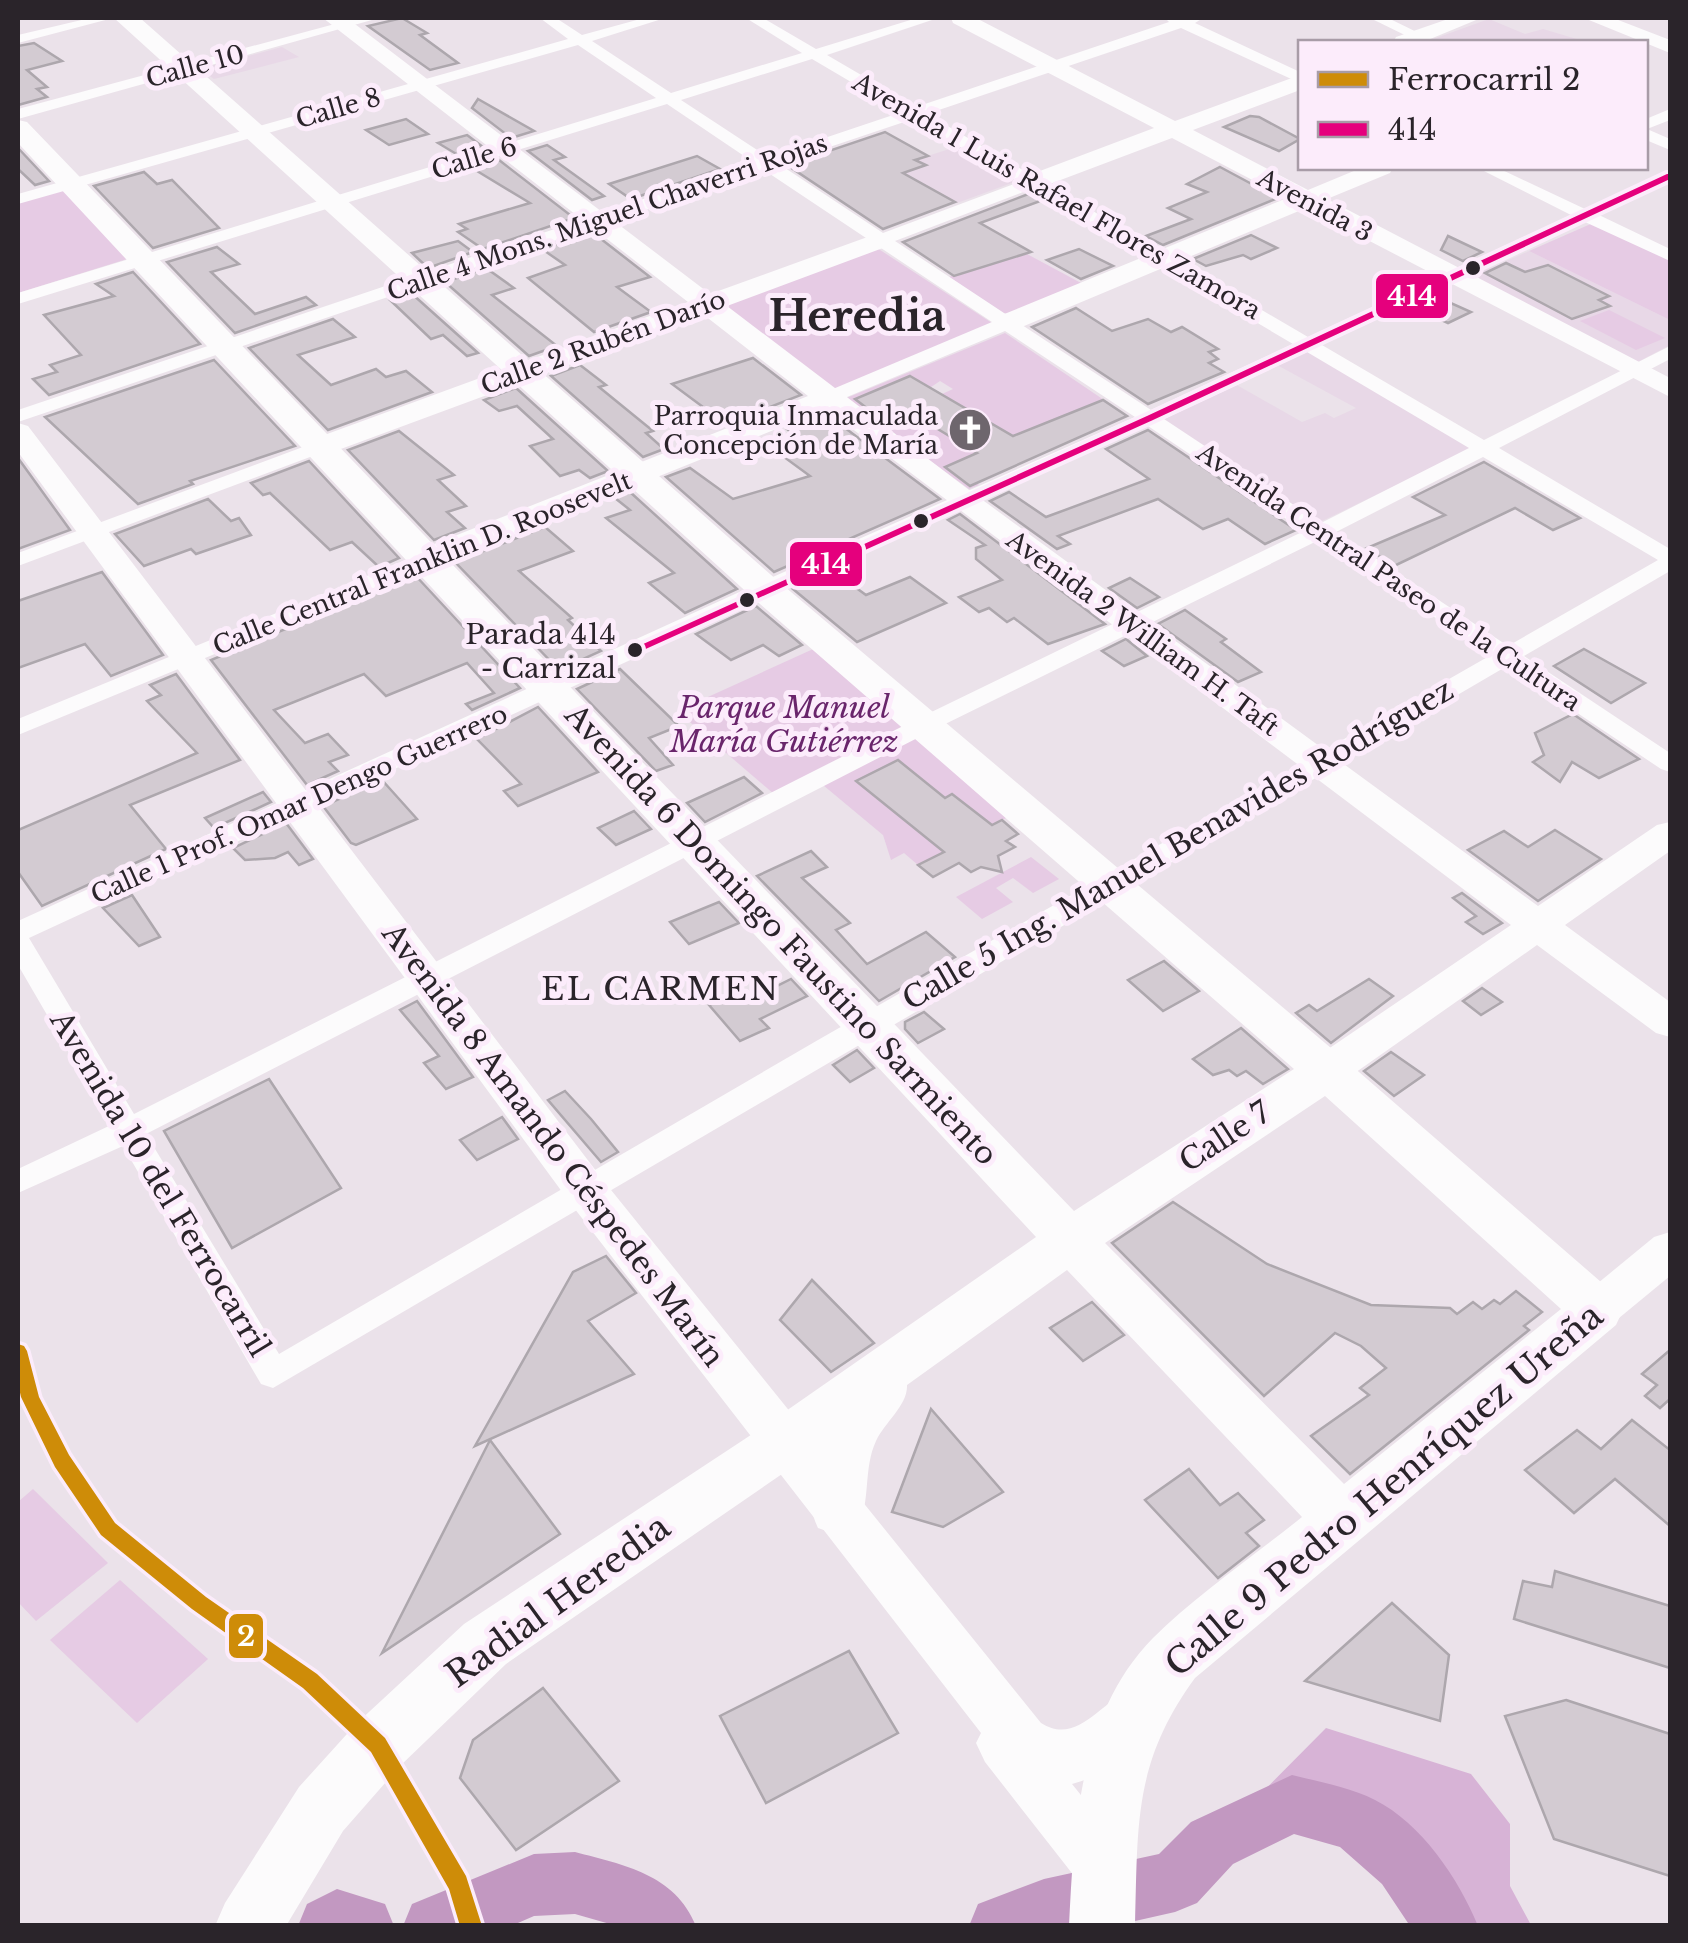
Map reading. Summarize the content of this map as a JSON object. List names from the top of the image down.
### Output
{
  "streets": {
    "main road": [
      "Avenida 6 Domingo Faustino Sarmiento",
      "Calle 7",
      "Calle 9 Pedro Henríquez Ureña",
      "Radial Heredia"
    ],
    "street": [
      "Calle 10",
      "Calle 8",
      "Calle 6",
      "Avenida 1 Luis Rafael Flores Zamora",
      "Avenida 3",
      "Calle 4 Mons. Miguel Chaverri Rojas",
      "Calle 2 Rubén Darío",
      "Calle Central Franklin D. Roosevelt",
      "Avenida Central Paseo de la Cultura",
      "Avenida 2 William H. Taft",
      "Calle 1 Prof. Omar Dengo Guerrero",
      "Calle 5 Ing. Manuel Benavides Rodríguez",
      "Avenida 8 Amando Céspedes Marín",
      "Avenida 10 del Ferrocarril"
    ]
  },
  "crossings": [
    ["Calle 10", "Avenida 2 William H. Taft"],
    ["Calle 8", "Avenida Central Paseo de la Cultura"],
    ["Calle 8", "Avenida 2 William H. Taft"],
    ["Calle 8", "Avenida 6 Domingo Faustino Sarmiento"],
    ["Calle 6", "Avenida 1 Luis Rafael Flores Zamora"],
    ["Calle 6", "Avenida Central Paseo de la Cultura"],
    ["Calle 6", "Avenida 2 William H. Taft"],
    ["Calle 6", "Avenida 6 Domingo Faustino Sarmiento"],
    ["Avenida 1 Luis Rafael Flores Zamora", "Calle 4 Mons. Miguel Chaverri Rojas"],
    ["Avenida 1 Luis Rafael Flores Zamora", "Calle 2 Rubén Darío"],
    ["Avenida 1 Luis Rafael Flores Zamora", "Calle Central Franklin D. Roosevelt"],
    ["Avenida 1 Luis Rafael Flores Zamora", "Calle 1 Prof. Omar Dengo Guerrero"],
    ["Avenida 1 Luis Rafael Flores Zamora", "Calle 5 Ing. Manuel Benavides Rodríguez"],
    ["Avenida 3", "Calle 4 Mons. Miguel Chaverri Rojas"],
    ["Avenida 3", "Calle 2 Rubén Darío"],
    ["Avenida 3", "Calle Central Franklin D. Roosevelt"],
    ["Avenida 3", "Calle 1 Prof. Omar Dengo Guerrero"],
    ["Calle 4 Mons. Miguel Chaverri Rojas", "Avenida Central Paseo de la Cultura"],
    ["Calle 4 Mons. Miguel Chaverri Rojas", "Avenida 2 William H. Taft"],
    ["Calle 4 Mons. Miguel Chaverri Rojas", "Avenida 6 Domingo Faustino Sarmiento"],
    ["Calle 2 Rubén Darío", "Avenida Central Paseo de la Cultura"],
    ["Calle 2 Rubén Darío", "Avenida 2 William H. Taft"],
    ["Calle 2 Rubén Darío", "Avenida 6 Domingo Faustino Sarmiento"],
    ["Calle 2 Rubén Darío", "Avenida 8 Amando Céspedes Marín"],
    ["Calle Central Franklin D. Roosevelt", "Avenida Central Paseo de la Cultura"],
    ["Calle Central Franklin D. Roosevelt", "Avenida 2 William H. Taft"],
    ["Calle Central Franklin D. Roosevelt", "Avenida 6 Domingo Faustino Sarmiento"],
    ["Calle Central Franklin D. Roosevelt", "Avenida 8 Amando Céspedes Marín"],
    ["Avenida Central Paseo de la Cultura", "Calle 1 Prof. Omar Dengo Guerrero"],
    ["Avenida Central Paseo de la Cultura", "Calle 5 Ing. Manuel Benavides Rodríguez"],
    ["Avenida 2 William H. Taft", "Calle 1 Prof. Omar Dengo Guerrero"],
    ["Avenida 2 William H. Taft", "Calle 5 Ing. Manuel Benavides Rodríguez"],
    ["Avenida 2 William H. Taft", "Calle 7"],
    ["Calle 1 Prof. Omar Dengo Guerrero", "Avenida 6 Domingo Faustino Sarmiento"],
    ["Calle 1 Prof. Omar Dengo Guerrero", "Avenida 8 Amando Céspedes Marín"],
    ["Calle 5 Ing. Manuel Benavides Rodríguez", "Avenida 6 Domingo Faustino Sarmiento"],
    ["Calle 5 Ing. Manuel Benavides Rodríguez", "Avenida 8 Amando Céspedes Marín"],
    ["Calle 5 Ing. Manuel Benavides Rodríguez", "Avenida 10 del Ferrocarril"],
    ["Avenida 6 Domingo Faustino Sarmiento", "Calle 7"],
    ["Avenida 6 Domingo Faustino Sarmiento", "Calle 9 Pedro Henríquez Ureña"],
    ["Calle 7", "Avenida 8 Amando Céspedes Marín"],
    ["Calle 7", "Radial Heredia"],
    ["Avenida 8 Amando Céspedes Marín", "Calle 9 Pedro Henríquez Ureña"],
    ["Avenida 8 Amando Céspedes Marín", "Radial Heredia"]
  ],
  "districts": ["Heredia", "EL CARMEN"],
  "parks": ["Parque Manuel María Gutiérrez"],
  "places": {
    "church": ["Parroquia Inmaculada Concepción de María"],
    "other": ["Parada 414 - Carrizal"]
  },
  "lines": ["transit line 414", "rail line 2"],
  "legend": ["Ferrocarril 2", "414"]
}
